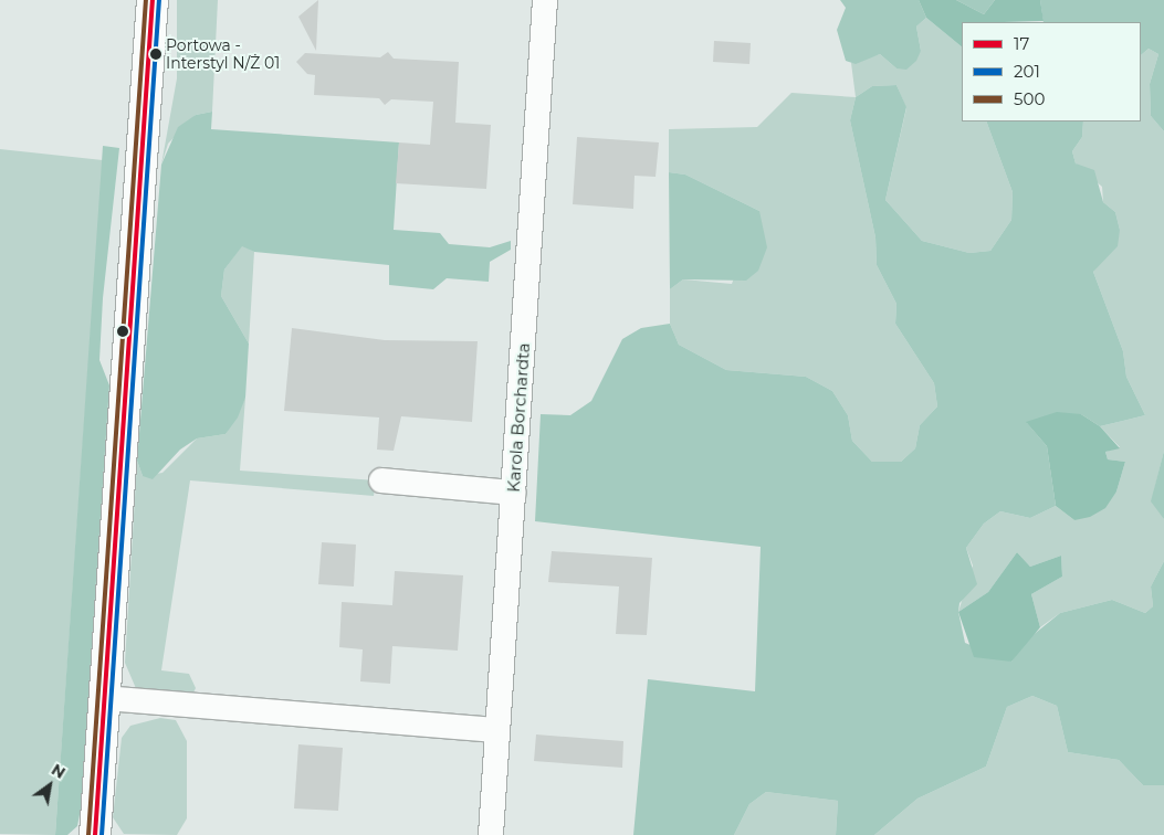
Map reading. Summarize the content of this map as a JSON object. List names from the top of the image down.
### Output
{
  "streets": {
    "street": ["Karola Borchardta"]
  },
  "places": ["Portowa - Interstyl N/Ż 01"],
  "lines": ["transit line 17", "transit line 201", "transit line 500"],
  "legend": ["17", "201", "500"],
  "north": "top right"
}
